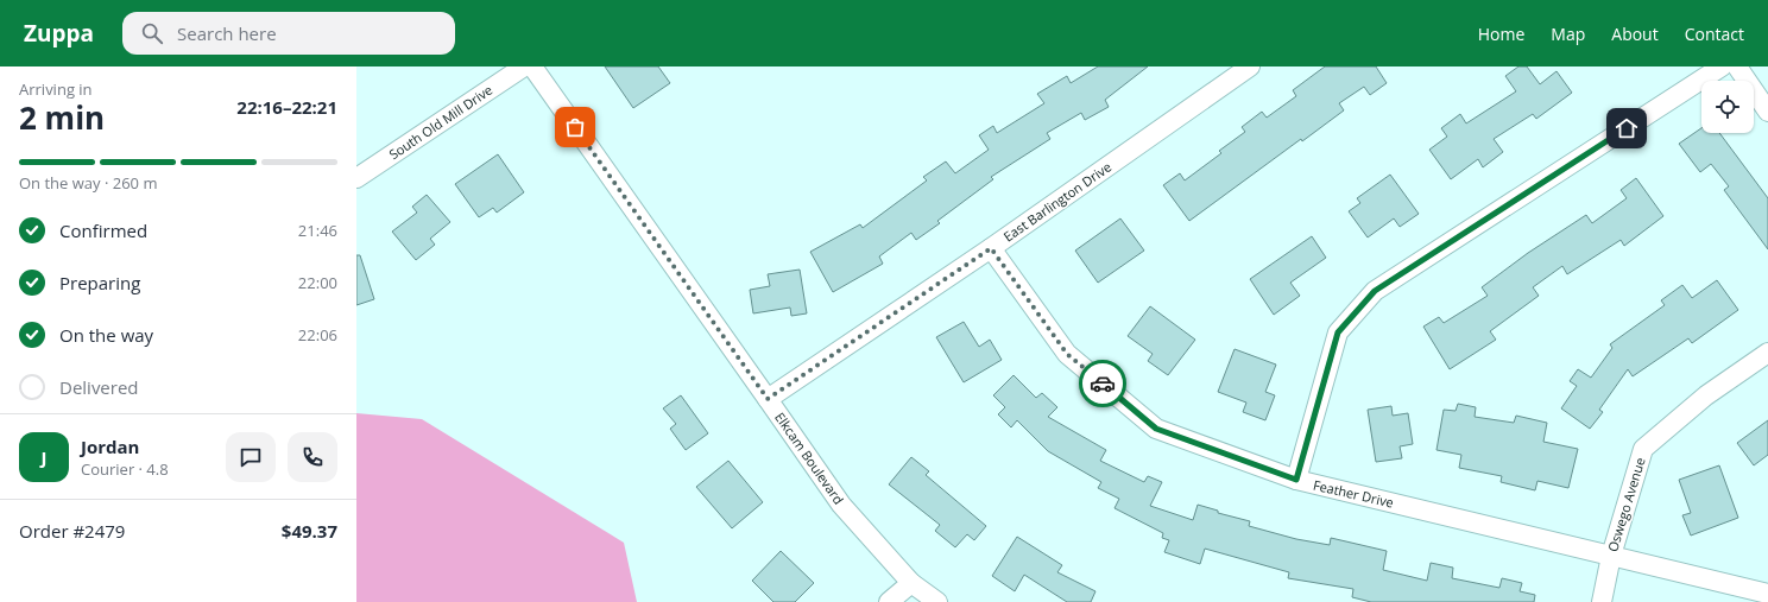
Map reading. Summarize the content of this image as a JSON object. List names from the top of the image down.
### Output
{
  "streets": {
    "street": [
      "South Old Mill Drive",
      "East Barlington Drive",
      "Elkcam Boulevard",
      "Feather Drive",
      "Oswego Avenue"
    ]
  },
  "crossings": [
    ["East Barlington Drive", "Elkcam Boulevard"],
    ["East Barlington Drive", "Feather Drive"],
    ["Feather Drive", "Oswego Avenue"]
  ],
  "page": {
    "header": "Zuppa",
    "search": "Search here",
    "nav": [
      "Home",
      "Map",
      "About",
      "Contact"
    ],
    "heading": ["2 min", "Arriving in", "22:16–22:21"],
    "panel": [
      "Jordan",
      "Courier · 4.8",
      "Order #2479",
      "$49.37"
    ],
    "bar": "On the way · 260 m",
    "list": [
      ["Confirmed", "21:46"],
      ["Preparing", "22:00"],
      ["On the way", "22:06"],
      "Delivered"
    ],
    "round": "J"
  }
}
